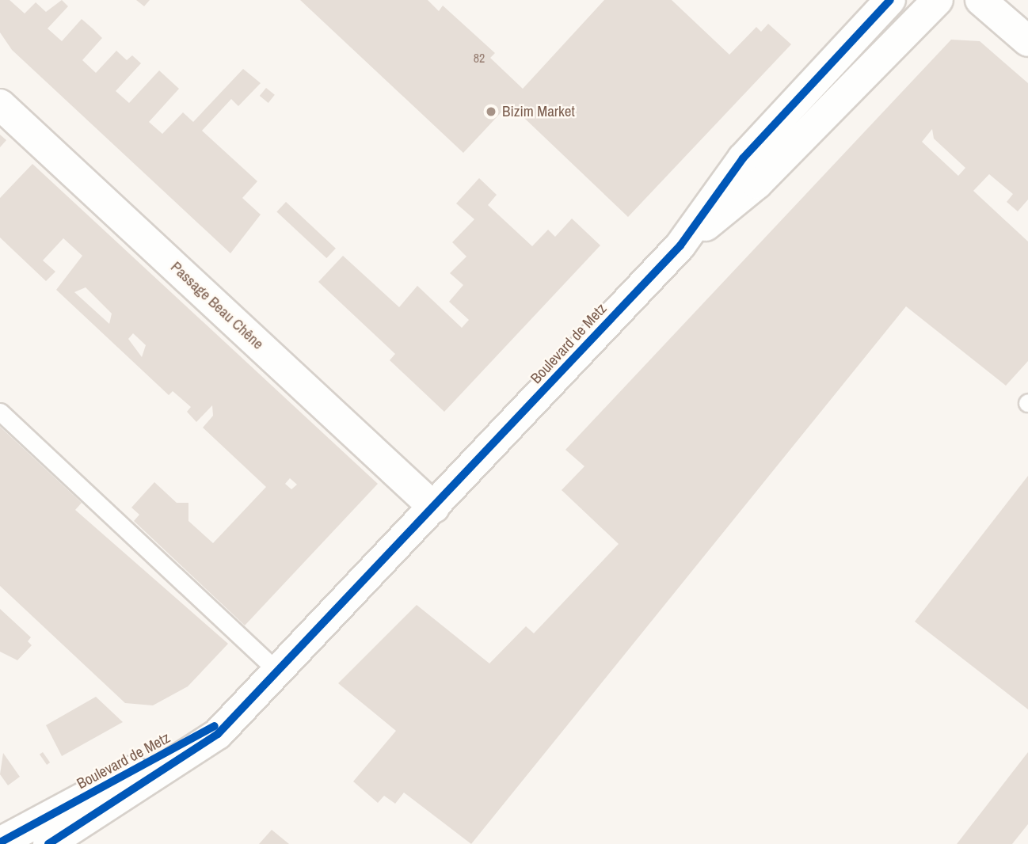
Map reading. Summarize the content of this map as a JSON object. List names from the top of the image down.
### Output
{
  "streets": {
    "main road": ["Passage Beau Chêne", "Boulevard de Metz"]
  },
  "crossings": [
    ["Passage Beau Chêne", "Boulevard de Metz"]
  ],
  "places": ["Bizim Market"],
  "house_numbers": ["82"]
}
